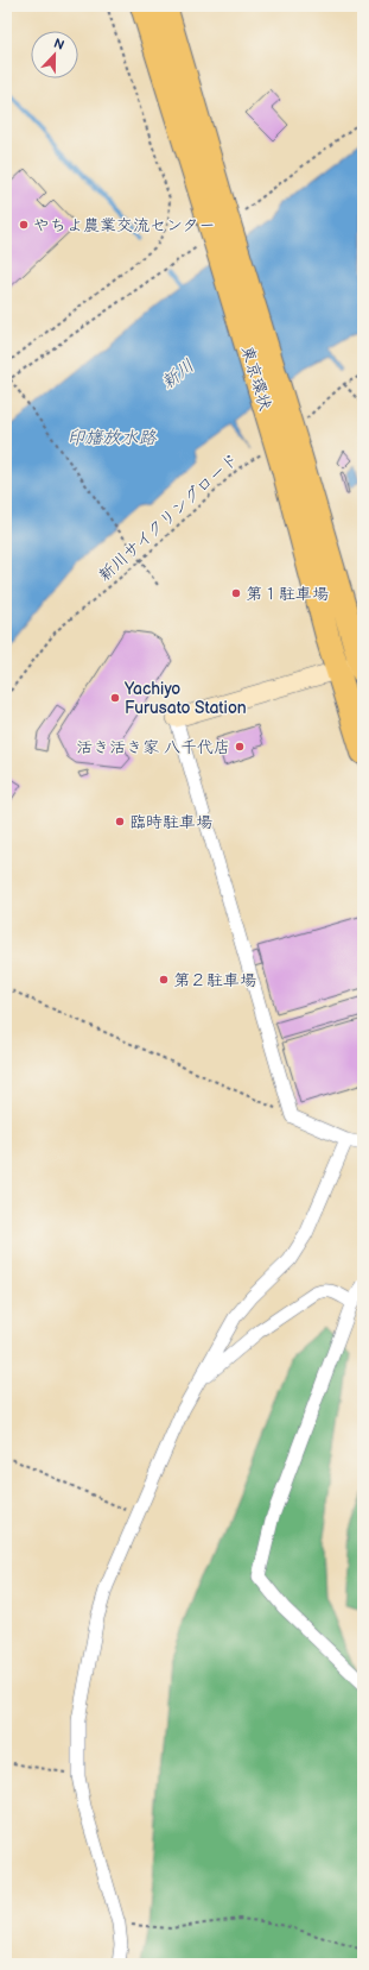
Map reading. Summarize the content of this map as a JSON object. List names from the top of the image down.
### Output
{
  "streets": {
    "highway": ["東京環状"],
    "path": ["新川サイクリングロード"]
  },
  "water": ["新川", "印旛放水路"],
  "places": [
    "やちよ農業交流センター",
    "第１駐車場",
    "Yachiyo Furusato Station",
    "活き活き家 八千代店",
    "臨時駐車場",
    "第２駐車場"
  ],
  "north": "top"
}
